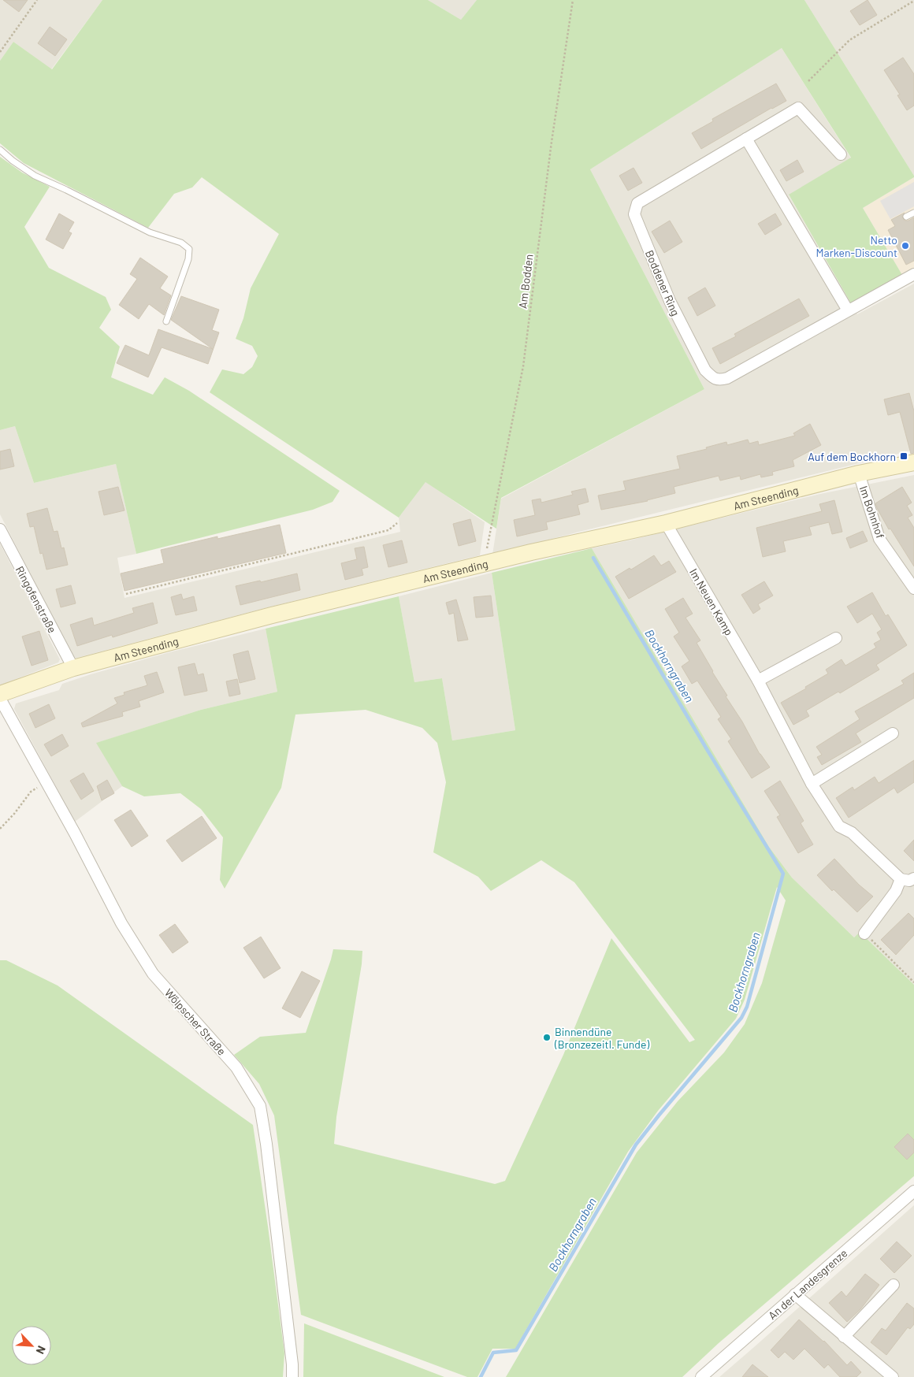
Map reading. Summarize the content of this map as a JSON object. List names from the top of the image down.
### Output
{
  "streets": {
    "street": [
      "Boddener Ring",
      "Am Steending",
      "Im Bohnhof",
      "Ringofenstraße",
      "Im Neuen Kamp",
      "Wölpscher Straße",
      "An der Landesgrenze"
    ],
    "path": ["Am Bodden"]
  },
  "crossings": [
    ["Am Bodden", "Am Steending"],
    ["Am Steending", "Im Bohnhof"],
    ["Am Steending", "Ringofenstraße"],
    ["Am Steending", "Im Neuen Kamp"]
  ],
  "water": ["Bockhorngraben"],
  "places": {
    "other": ["Netto Marken-Discount", "Binnendüne (Bronzezeitl. Funde)"],
    "transit": ["Auf dem Bockhorn"]
  },
  "north": "bottom right"
}
